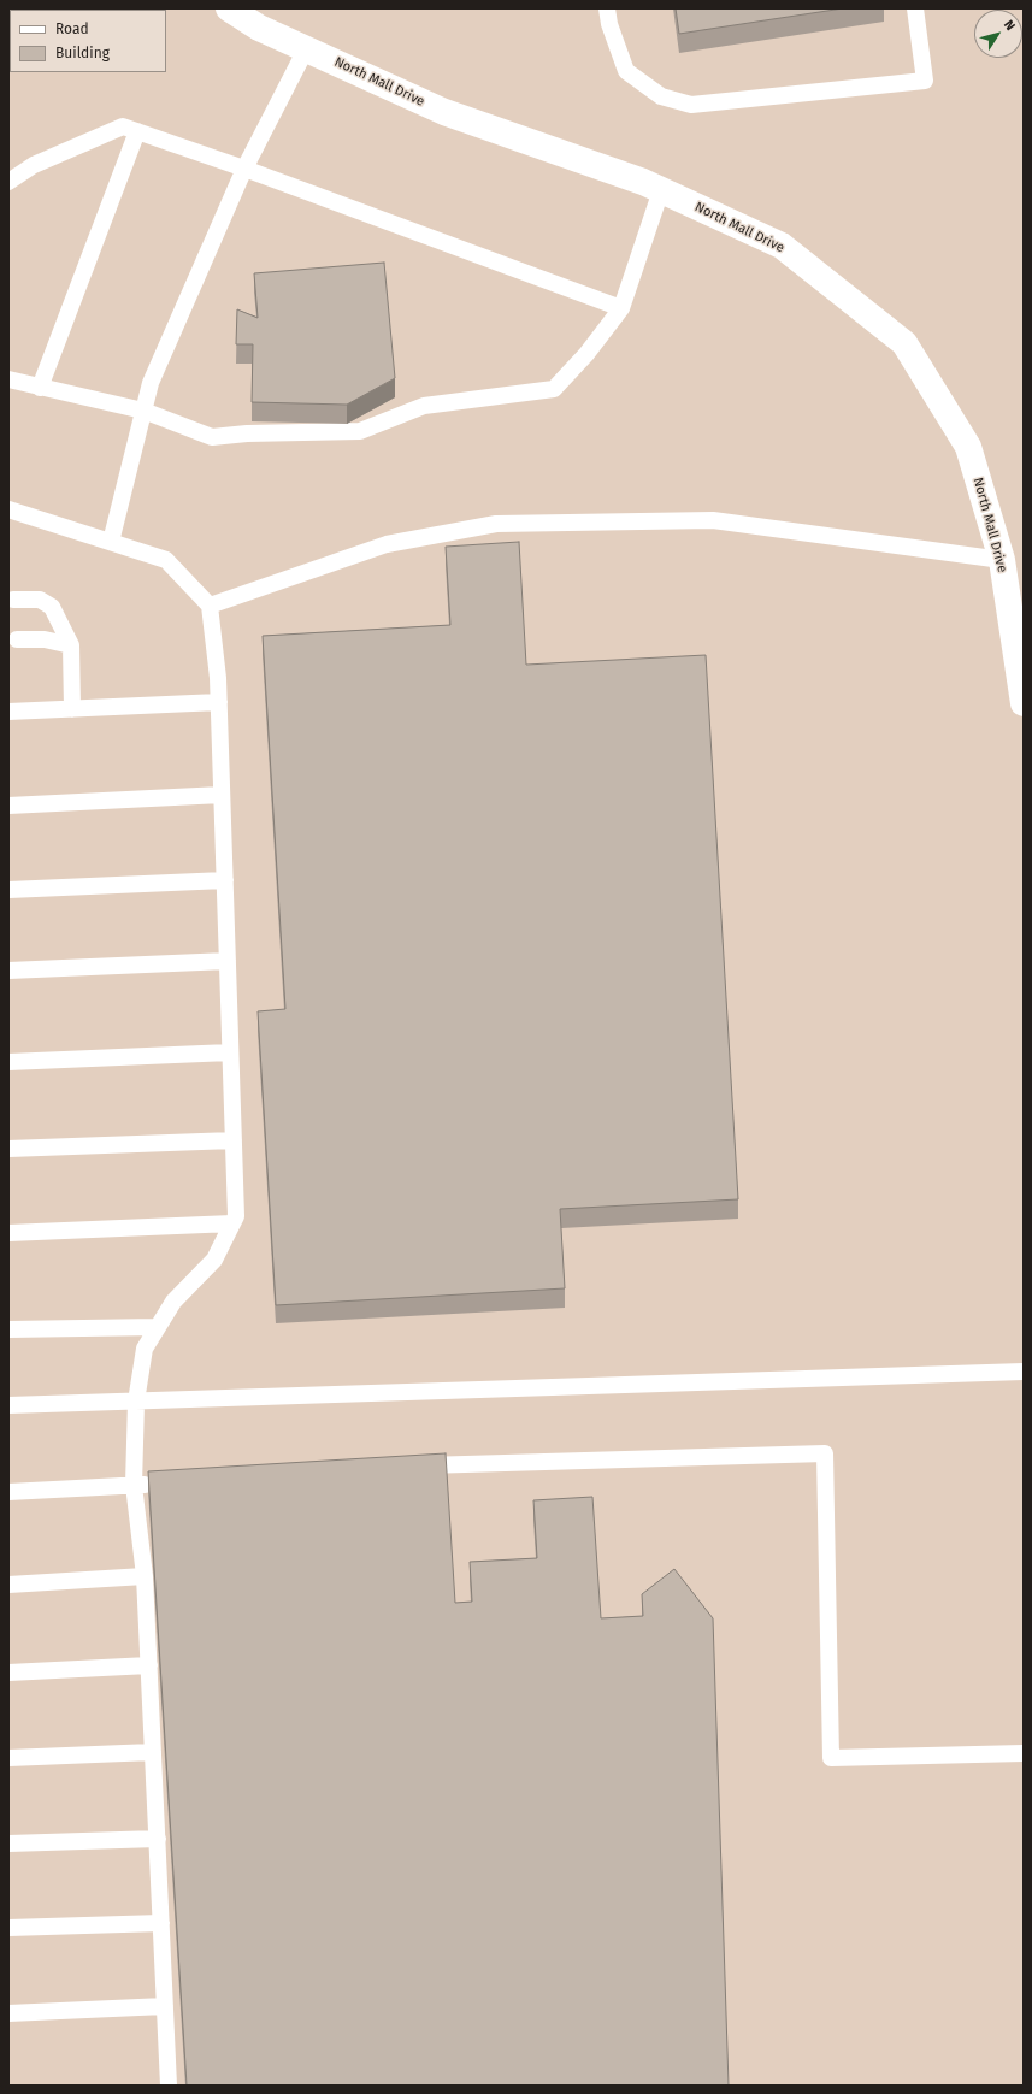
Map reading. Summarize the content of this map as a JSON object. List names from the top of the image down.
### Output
{
  "streets": {
    "street": ["North Mall Drive"]
  },
  "legend": ["Road", "Building"],
  "north": "top right"
}
